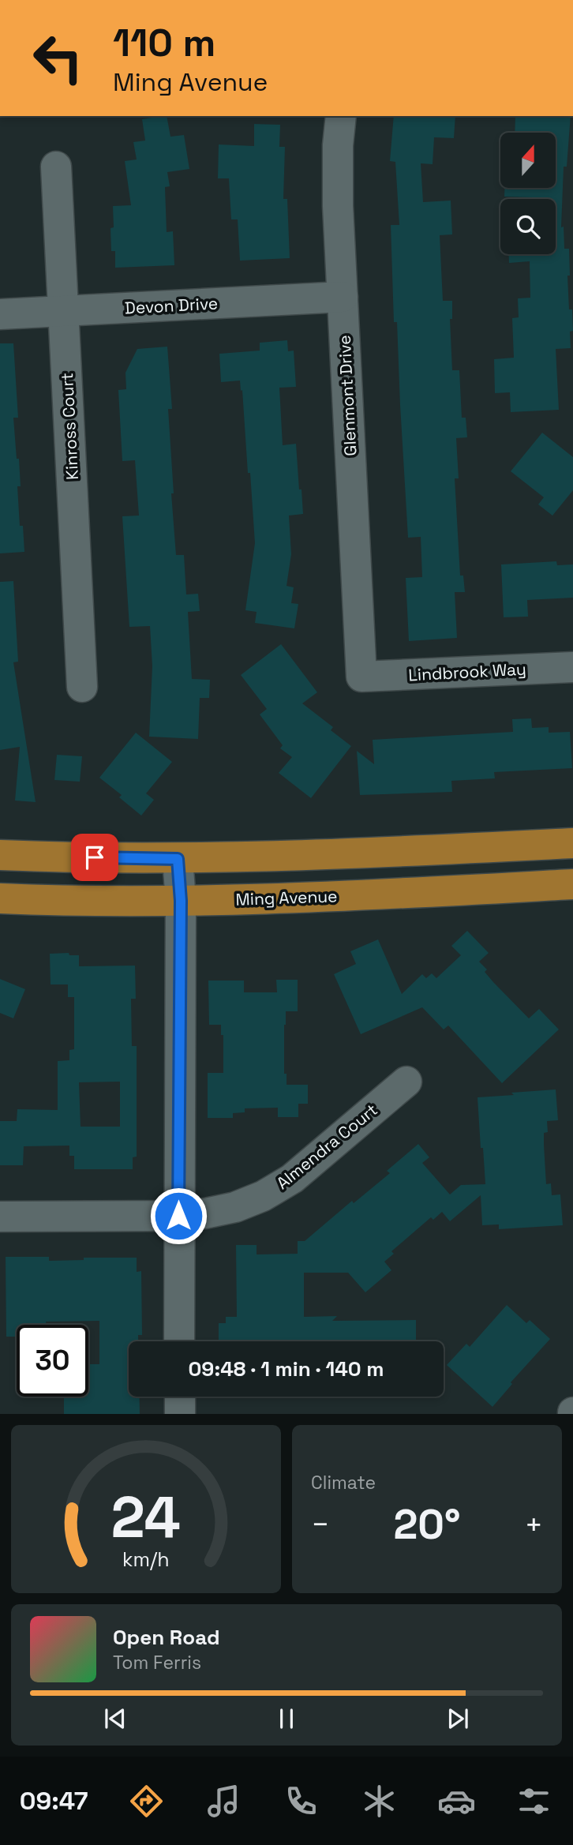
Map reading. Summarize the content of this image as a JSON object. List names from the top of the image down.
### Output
{
  "streets": {
    "main road": ["Ming Avenue"],
    "street": [
      "Devon Drive",
      "Glenmont Drive",
      "Kinross Court",
      "Lindbrook Way",
      "Almendra Court"
    ]
  },
  "crossings": [
    ["Devon Drive", "Glenmont Drive"],
    ["Devon Drive", "Kinross Court"],
    ["Glenmont Drive", "Lindbrook Way"]
  ],
  "north": "top",
  "page": {
    "turn": ["110 m", "Ming Avenue"],
    "limit": "30",
    "trip": "09:48 · 1 min · 140 m",
    "tile": "Climate",
    "heat": ["−", "20°", "+"],
    "song": ["Open Road", "Tom Ferris"],
    "tabs": "09:47",
    "gauge": ["24", "km/h"]
  }
}
